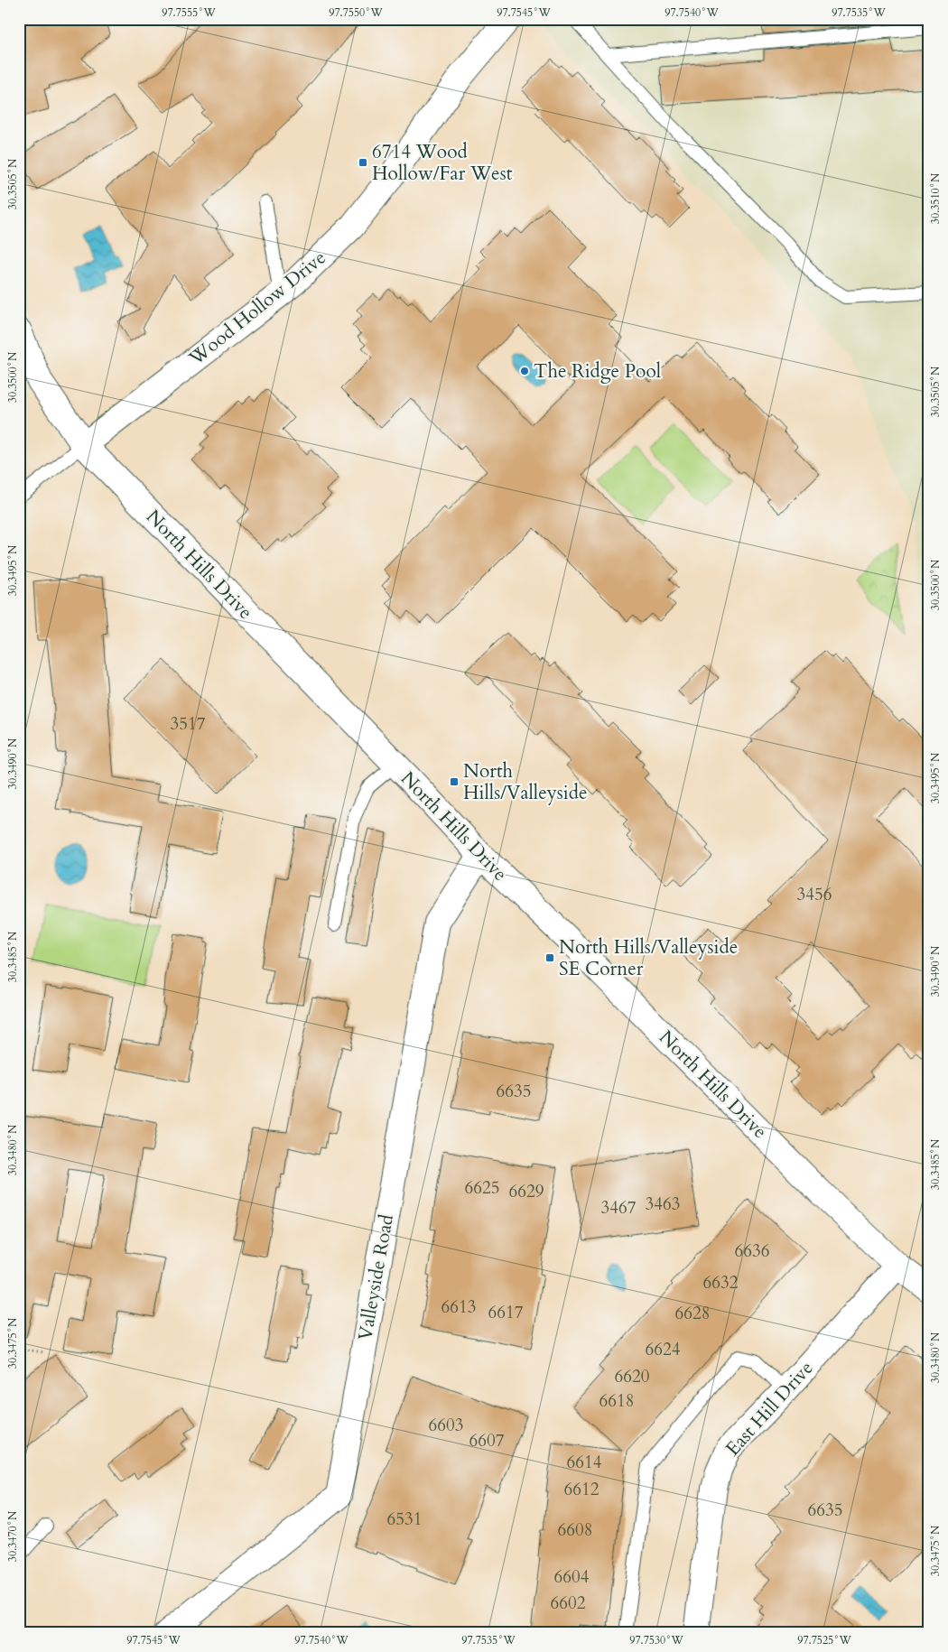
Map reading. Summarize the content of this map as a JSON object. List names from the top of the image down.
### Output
{
  "streets": {
    "street": [
      "Wood Hollow Drive",
      "North Hills Drive",
      "Valleyside Road",
      "East Hill Drive"
    ]
  },
  "crossings": [
    ["Wood Hollow Drive", "North Hills Drive"],
    ["North Hills Drive", "Valleyside Road"],
    ["North Hills Drive", "East Hill Drive"]
  ],
  "places": {
    "transit": ["6714 Wood Hollow/Far West", "North Hills/Valleyside", "North Hills/Valleyside SE Corner"],
    "other": ["The Ridge Pool"]
  },
  "house_numbers": [
    "3517",
    "3456",
    "6635",
    "6625",
    "6629",
    "3463",
    "3467",
    "6636",
    "6632",
    "6613",
    "6617",
    "6628",
    "6624",
    "6620",
    "6618",
    "6603",
    "6607",
    "6614",
    "6612",
    "6635",
    "6531",
    "6608",
    "6604",
    "6602"
  ],
  "coordinates": [
    "97.7555°W",
    "97.7550°W",
    "97.7545°W",
    "97.7540°W",
    "97.7535°W",
    "30.3505°N",
    "30.3510°N",
    "30.3500°N",
    "30.3495°N",
    "30.3490°N",
    "30.3485°N",
    "30.3480°N",
    "30.3475°N",
    "30.3470°N",
    "97.7530°W",
    "97.7525°W"
  ]
}
